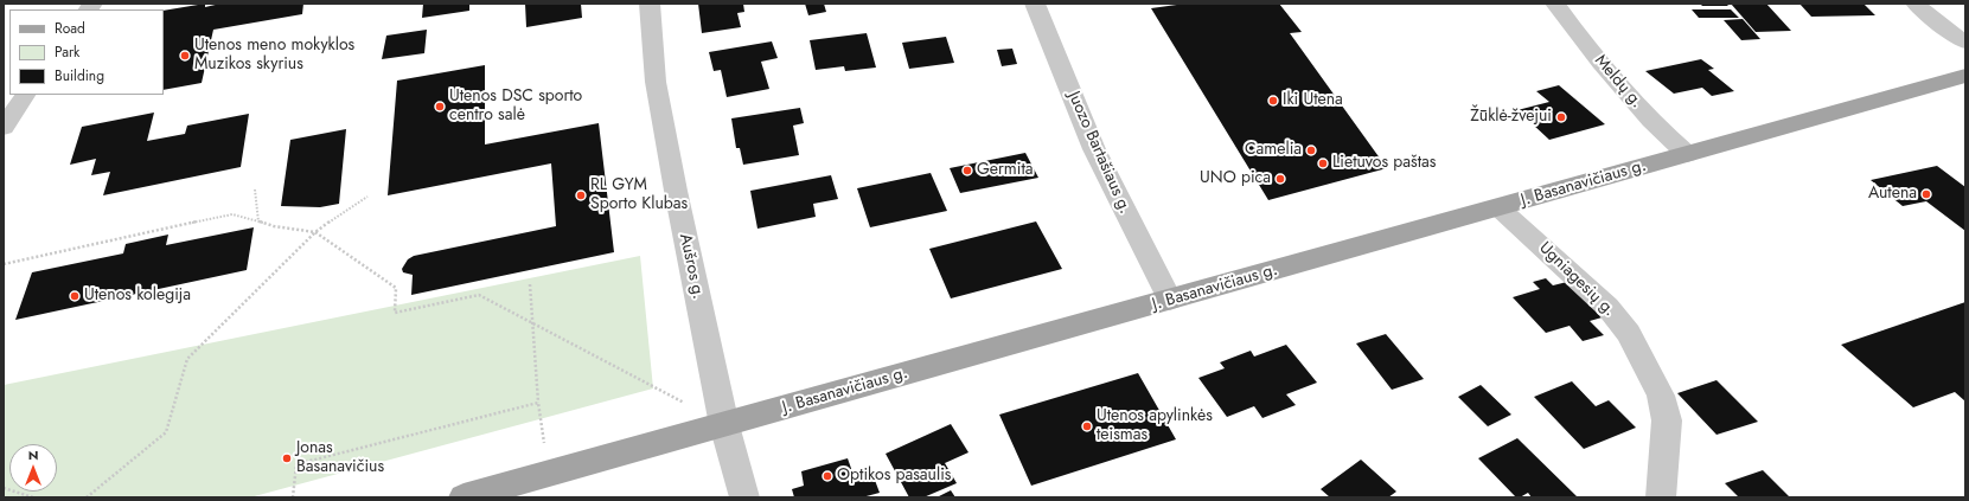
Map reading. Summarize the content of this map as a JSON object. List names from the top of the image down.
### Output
{
  "streets": {
    "main road": ["J. Basanavičiaus g."],
    "street": [
      "Meldų g.",
      "Juozo Bartašiaus g.",
      "Aušros g.",
      "Ugniagesių g."
    ]
  },
  "crossings": [
    ["Meldų g.", "J. Basanavičiaus g."],
    ["Juozo Bartašiaus g.", "J. Basanavičiaus g."],
    ["J. Basanavičiaus g.", "Aušros g."],
    ["J. Basanavičiaus g.", "Ugniagesių g."]
  ],
  "places": [
    "Utenos meno mokyklos Muzikos skyrius",
    "Iki Utena",
    "Utenos DSC sporto centro salė",
    "Žūklė-žvejui",
    "Camelia",
    "Lietuvos paštas",
    "Germita",
    "UNO pica",
    "Autena",
    "RL GYM Sporto Klubas",
    "Utenos kolegija",
    "Utenos apylinkės teismas",
    "Jonas Basanavičius",
    "Optikos pasaulis"
  ],
  "legend": ["Road", "Park", "Building"],
  "north": "top"
}
